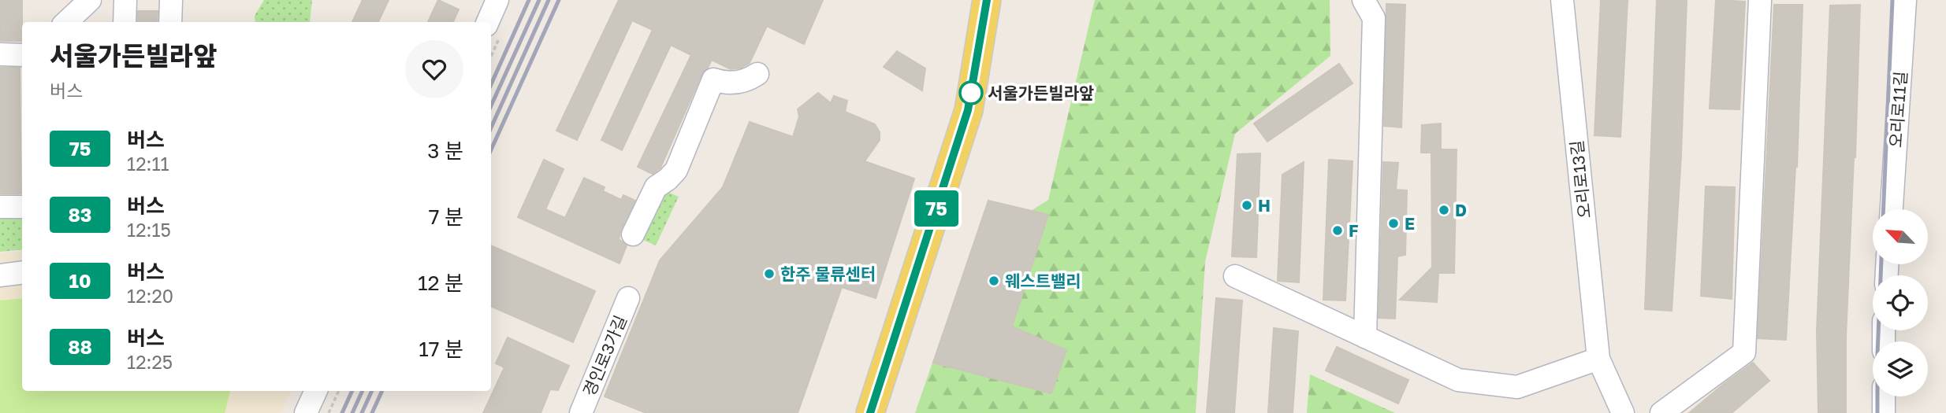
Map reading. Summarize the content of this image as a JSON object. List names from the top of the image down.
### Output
{
  "streets": {
    "street": ["오리로11길", "오리로13길", "경인로3가길"]
  },
  "places": [
    "서울가든빌라앞",
    "H",
    "D",
    "E",
    "F",
    "한주 물류센터",
    "웨스트밸리"
  ],
  "lines": ["bus line 75"],
  "north": "top left",
  "page": {
    "on_map": "75",
    "heading": ["서울가든빌라앞", "버스"],
    "list": [
      {
        "mark": "75",
        "name": "버스",
        "note": "12:11",
        "value": "3 분"
      },
      {
        "mark": "83",
        "name": "버스",
        "note": "12:15",
        "value": "7 분"
      },
      {
        "mark": "10",
        "name": "버스",
        "note": "12:20",
        "value": "12 분"
      },
      {
        "mark": "88",
        "name": "버스",
        "note": "12:25",
        "value": "17 분"
      }
    ]
  }
}
